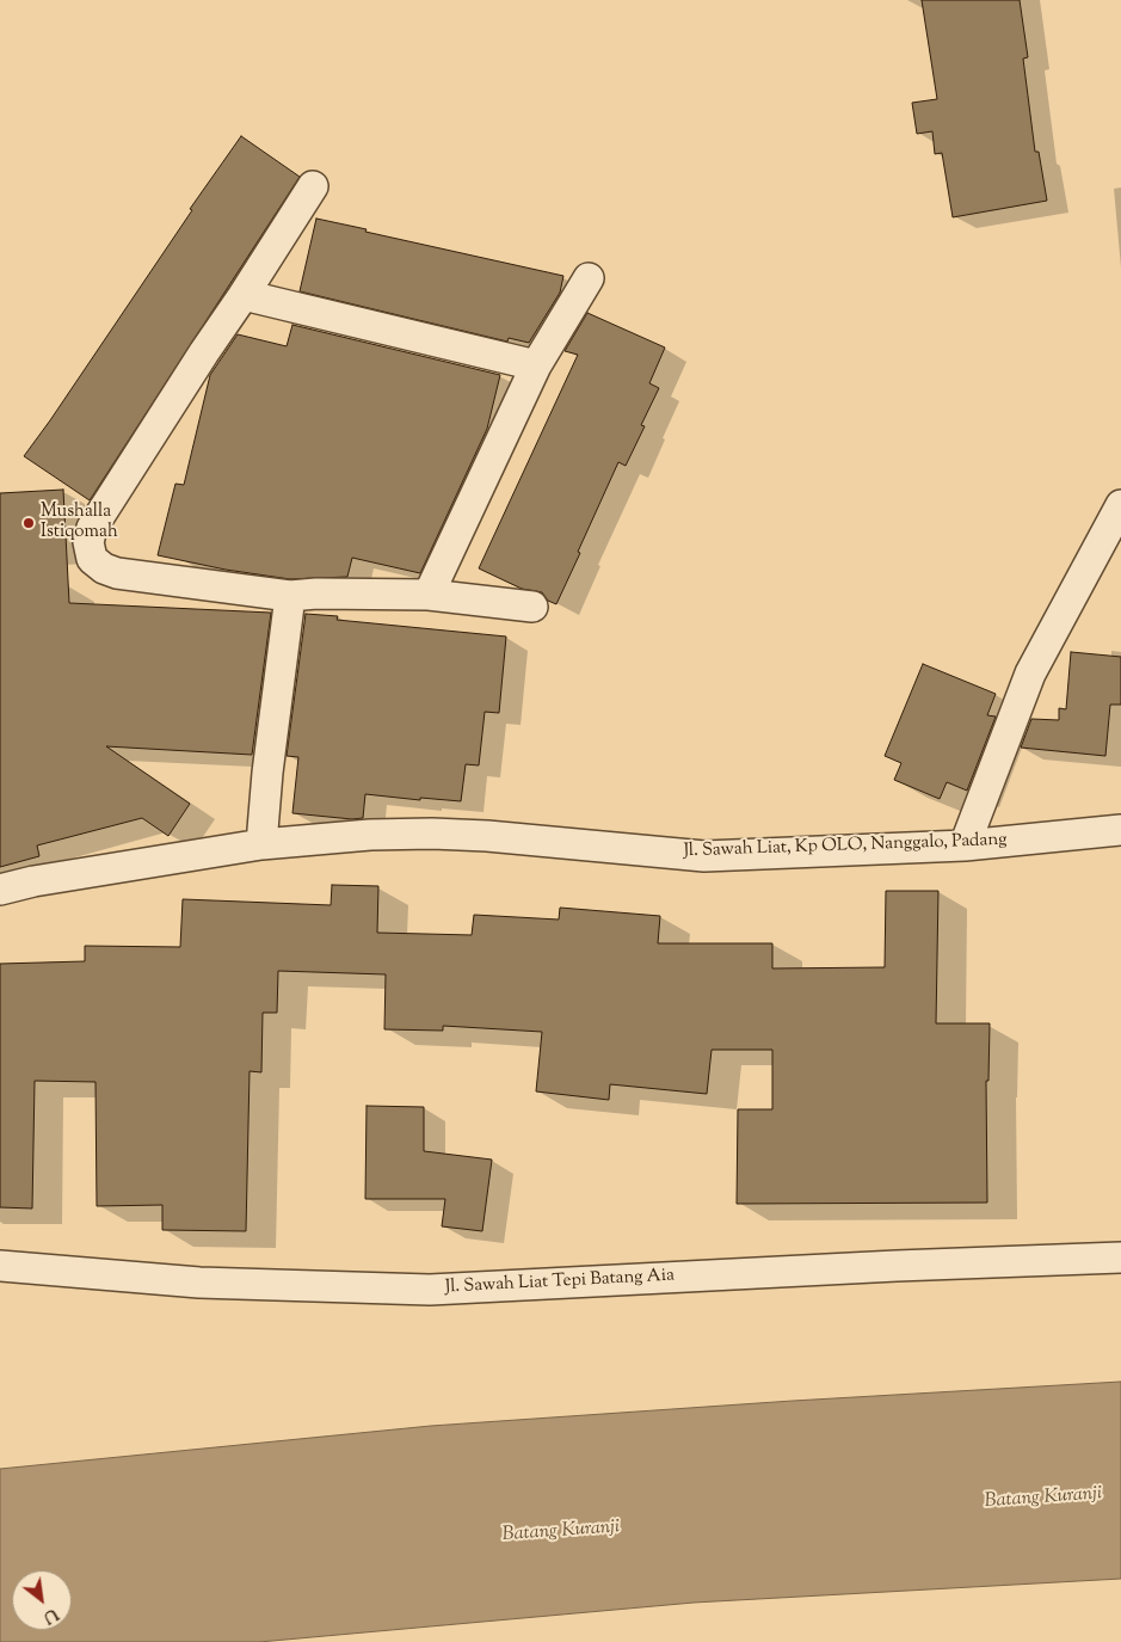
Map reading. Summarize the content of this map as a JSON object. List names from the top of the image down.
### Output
{
  "streets": {
    "street": ["Jl. Sawah Liat, Kp OLO, Nanggalo, Padang", "Jl. Sawah Liat Tepi Batang Aia"]
  },
  "water": ["Batang Kuranji"],
  "places": ["Mushalla Istiqomah"],
  "north": "bottom right"
}
